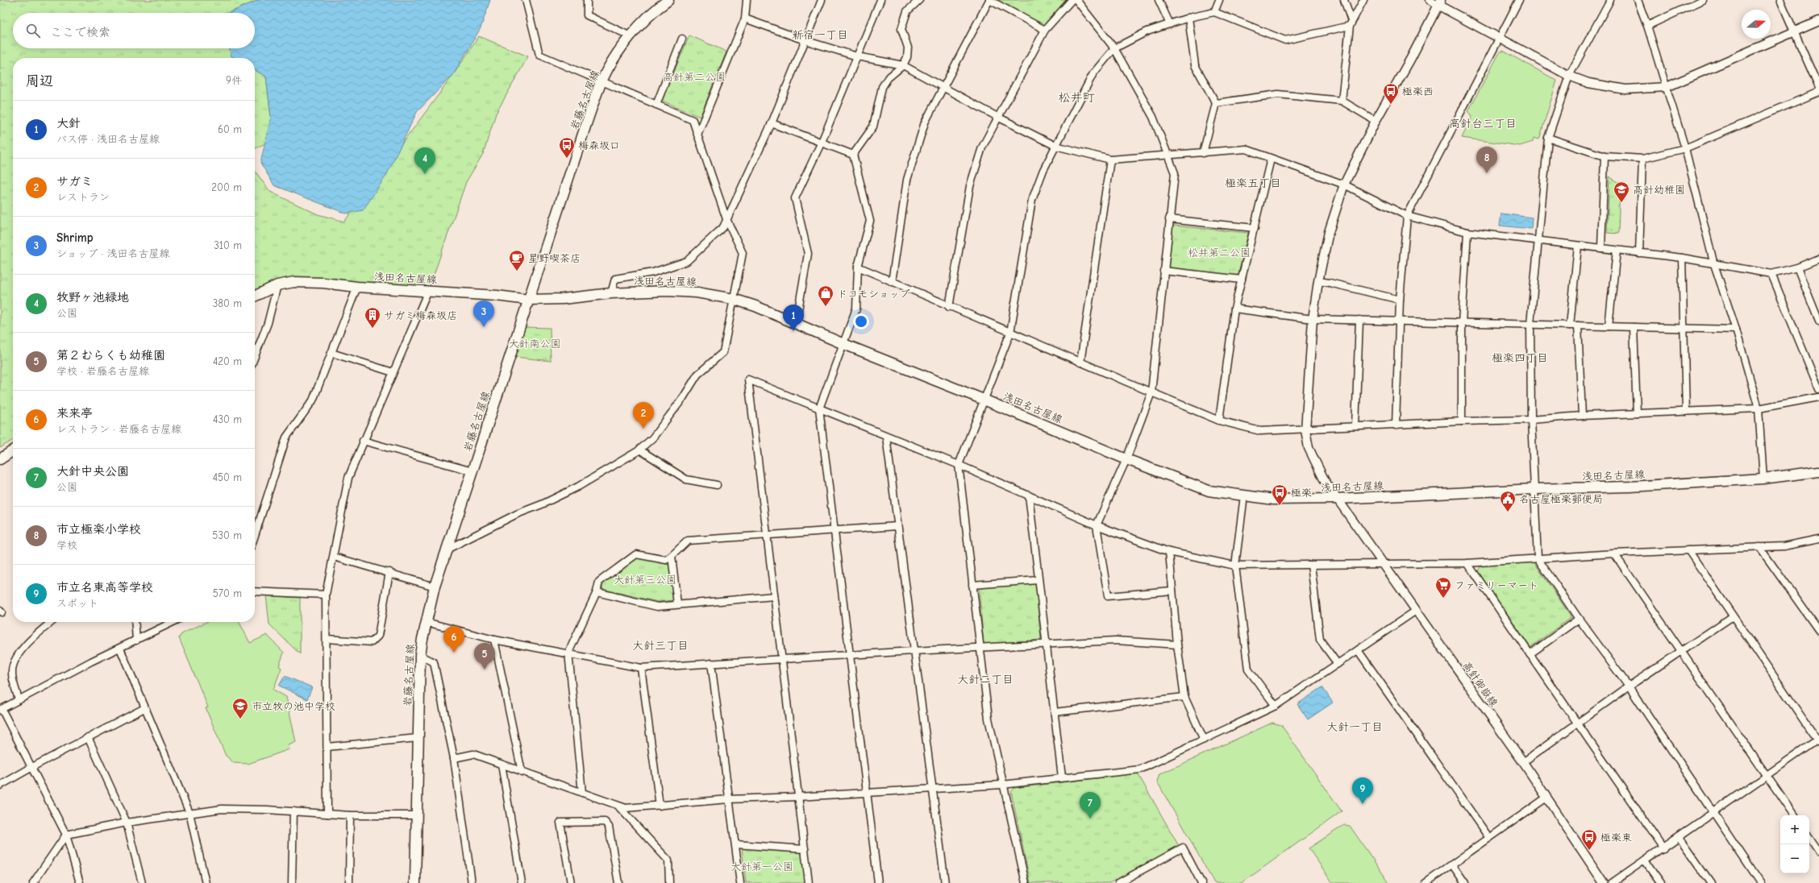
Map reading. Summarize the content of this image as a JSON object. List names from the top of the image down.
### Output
{
  "streets": {
    "main road": ["岩藤名古屋線", "浅田名古屋線"],
    "street": ["高針御嶽線"]
  },
  "crossings": [
    ["岩藤名古屋線", "浅田名古屋線"],
    ["浅田名古屋線", "高針御嶽線"]
  ],
  "districts": [
    "新宿一丁目",
    "松井町",
    "高針台三丁目",
    "極楽五丁目",
    "極楽四丁目",
    "大針三丁目",
    "大針二丁目",
    "大針一丁目"
  ],
  "parks": [
    "高針第二公園",
    "松井第二公園",
    "大針南公園",
    "大針第三公園",
    "大針第一公園"
  ],
  "places": {
    "bus stop": [
      "極楽西",
      "梅森坂口",
      "極楽",
      "極楽東"
    ],
    "school or university": ["高針幼稚園", "市立牧の池中学校"],
    "cafe": ["星野喫茶店"],
    "shop": ["ドコモショップ"],
    "building": ["サガミ梅森坂店"],
    "public building": ["名古屋極楽郵便局"],
    "supermarket": ["ファミリーマート"]
  },
  "north": "right",
  "page": {
    "search": "ここで検索",
    "heading": ["周辺", "9件"],
    "list": [
      {
        "mark": "1",
        "name": "大針",
        "note": "バス停 · 浅田名古屋線",
        "value": "60 m"
      },
      {
        "mark": "2",
        "name": "サガミ",
        "note": "レストラン",
        "value": "200 m"
      },
      {
        "mark": "3",
        "name": "Shrimp",
        "note": "ショップ · 浅田名古屋線",
        "value": "310 m"
      },
      {
        "mark": "4",
        "name": "牧野ヶ池緑地",
        "note": "公園",
        "value": "380 m"
      },
      {
        "mark": "5",
        "name": "第２むらくも幼稚園",
        "note": "学校 · 岩藤名古屋線",
        "value": "420 m"
      },
      {
        "mark": "6",
        "name": "来来亭",
        "note": "レストラン · 岩藤名古屋線",
        "value": "430 m"
      },
      {
        "mark": "7",
        "name": "大針中央公園",
        "note": "公園",
        "value": "450 m"
      },
      {
        "mark": "8",
        "name": "市立極楽小学校",
        "note": "学校",
        "value": "530 m"
      },
      {
        "mark": "9",
        "name": "市立名東高等学校",
        "note": "スポット",
        "value": "570 m"
      }
    ],
    "pins": [
      "8",
      "4",
      "3",
      "1",
      "2",
      "6",
      "5",
      "9",
      "7"
    ],
    "map_buttons": ["+", "−"]
  }
}
